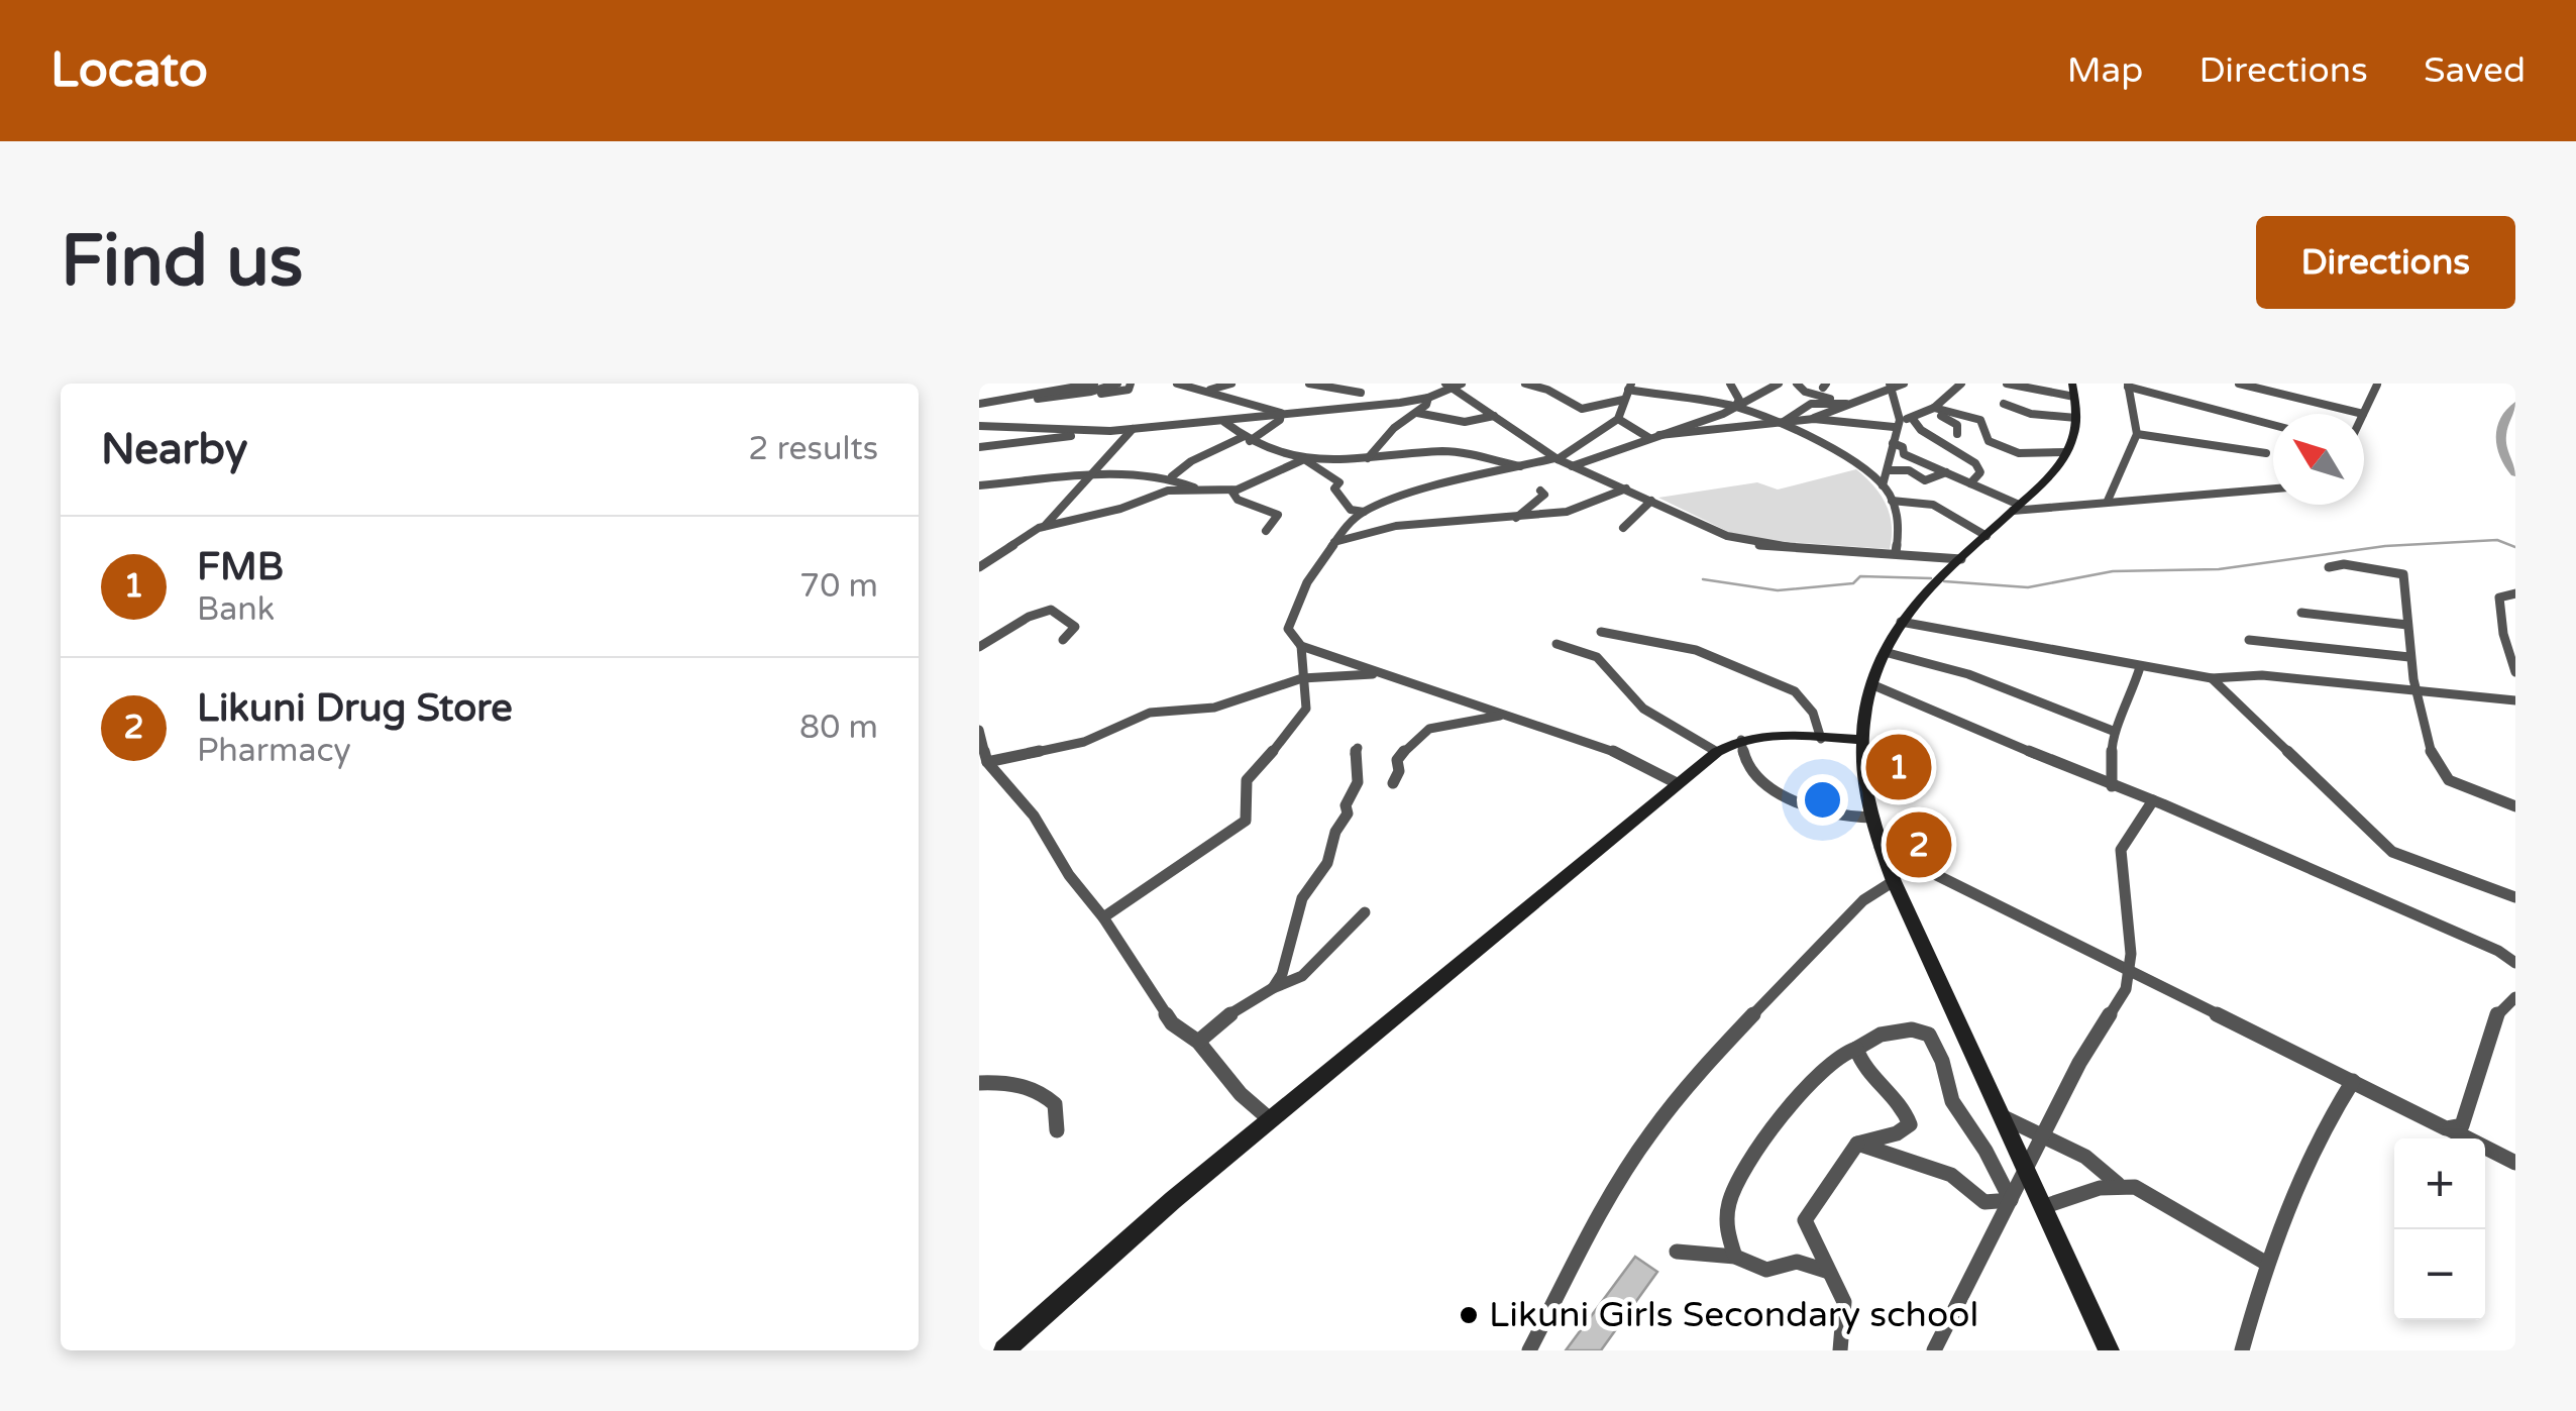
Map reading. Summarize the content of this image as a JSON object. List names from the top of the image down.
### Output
{
  "places": ["Likuni Girls Secondary school"],
  "north": "top left",
  "page": {
    "header": "Locato",
    "nav": ["Map", "Directions", "Saved"],
    "buttons": "Directions",
    "title": "Find us",
    "heading": ["Nearby", "2 results"],
    "list": [
      {
        "mark": "1",
        "name": "FMB",
        "note": "Bank",
        "value": "70 m"
      },
      {
        "mark": "2",
        "name": "Likuni Drug Store",
        "note": "Pharmacy",
        "value": "80 m"
      }
    ],
    "pins": ["1", "2"],
    "map_buttons": ["+", "−"]
  }
}
